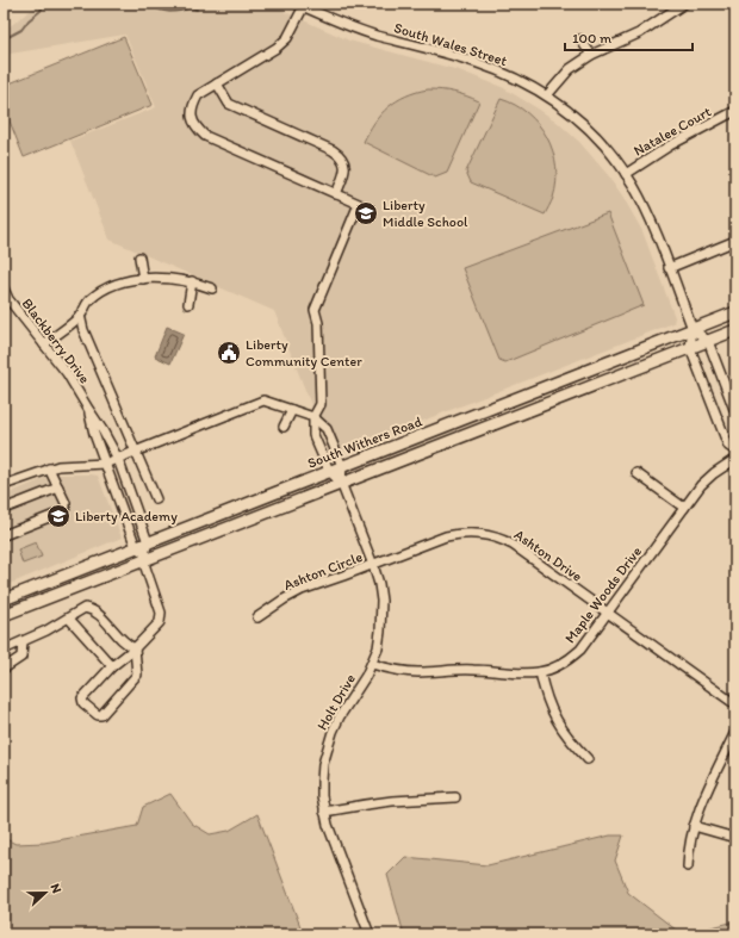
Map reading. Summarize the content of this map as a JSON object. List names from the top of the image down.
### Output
{
  "streets": {
    "main road": ["South Withers Road"],
    "street": [
      "South Wales Street",
      "Natalee Court",
      "Blackberry Drive",
      "Ashton Drive",
      "Ashton Circle",
      "Maple Woods Drive",
      "Holt Drive"
    ]
  },
  "crossings": [
    ["South Wales Street", "Natalee Court"],
    ["South Wales Street", "South Withers Road"],
    ["Blackberry Drive", "South Withers Road"],
    ["South Withers Road", "Holt Drive"],
    ["Ashton Drive", "Ashton Circle"],
    ["Ashton Drive", "Maple Woods Drive"],
    ["Ashton Drive", "Holt Drive"],
    ["Ashton Circle", "Holt Drive"],
    ["Maple Woods Drive", "Holt Drive"]
  ],
  "places": {
    "school or university": ["Liberty Middle School", "Liberty Academy"],
    "public building": ["Liberty Community Center"]
  },
  "scale_bar": "100 m",
  "north": "right"
}
